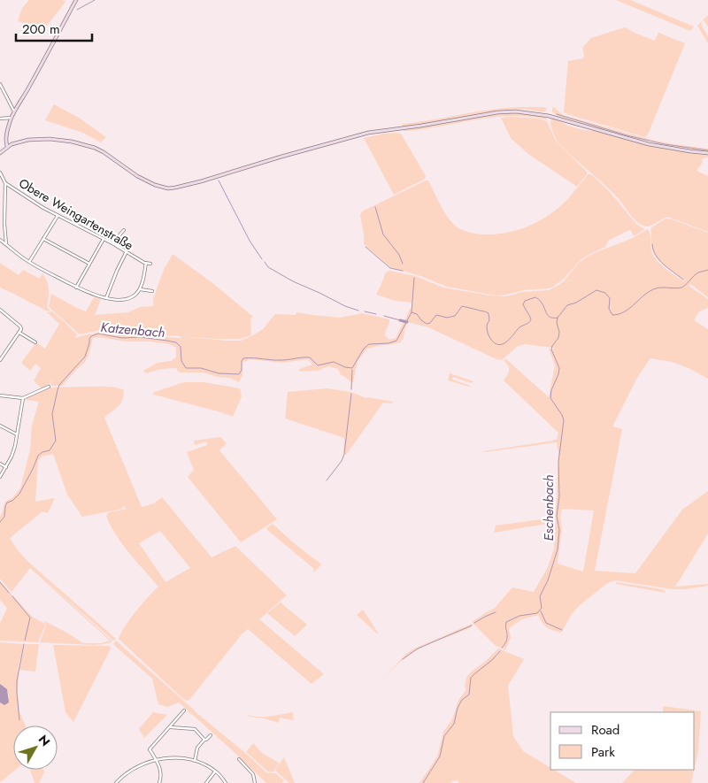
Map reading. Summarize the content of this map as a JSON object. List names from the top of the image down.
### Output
{
  "streets": {
    "street": ["Obere Weingartenstraße"]
  },
  "water": ["Katzenbach", "Eschenbach"],
  "legend": ["Road", "Park"],
  "scale_bar": "200 m",
  "north": "top right"
}
